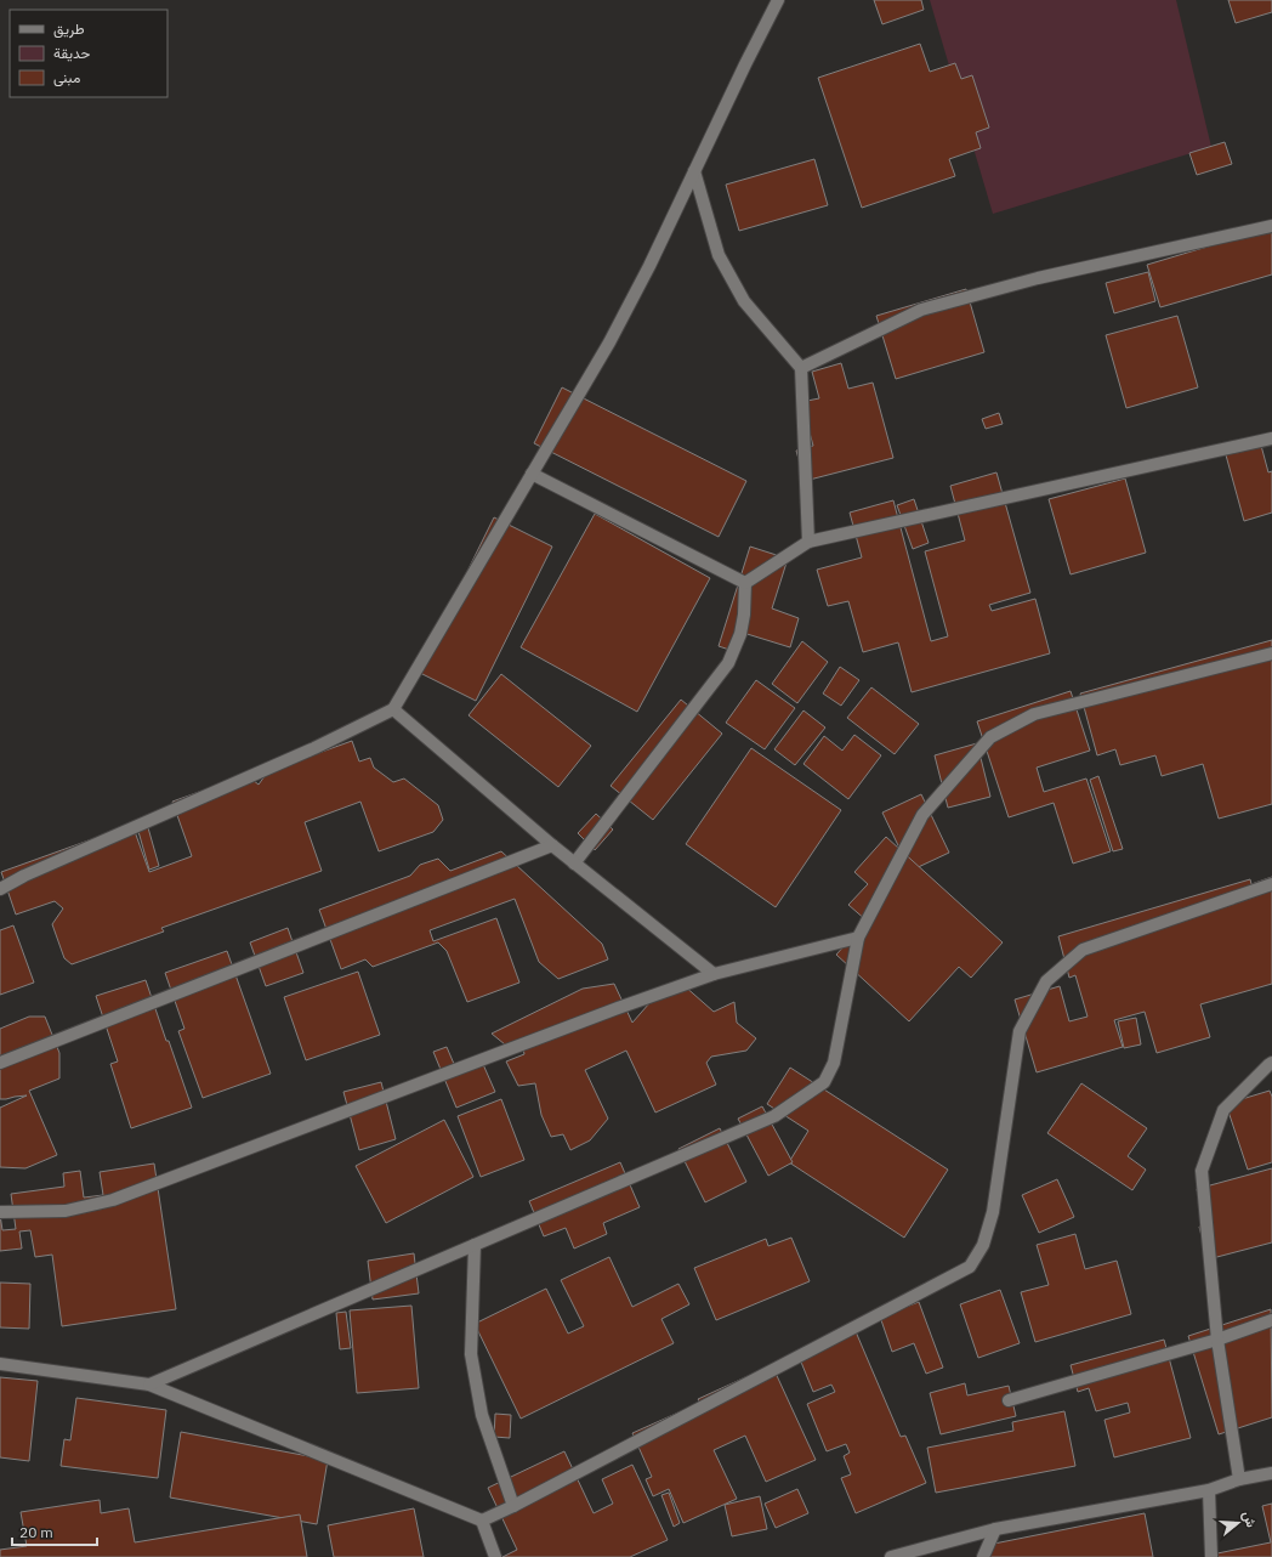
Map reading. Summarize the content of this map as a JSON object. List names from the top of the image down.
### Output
{
  "legend": ["طريق", "حديقة", "مبنى"],
  "scale_bar": "20 m",
  "north": "right"
}
